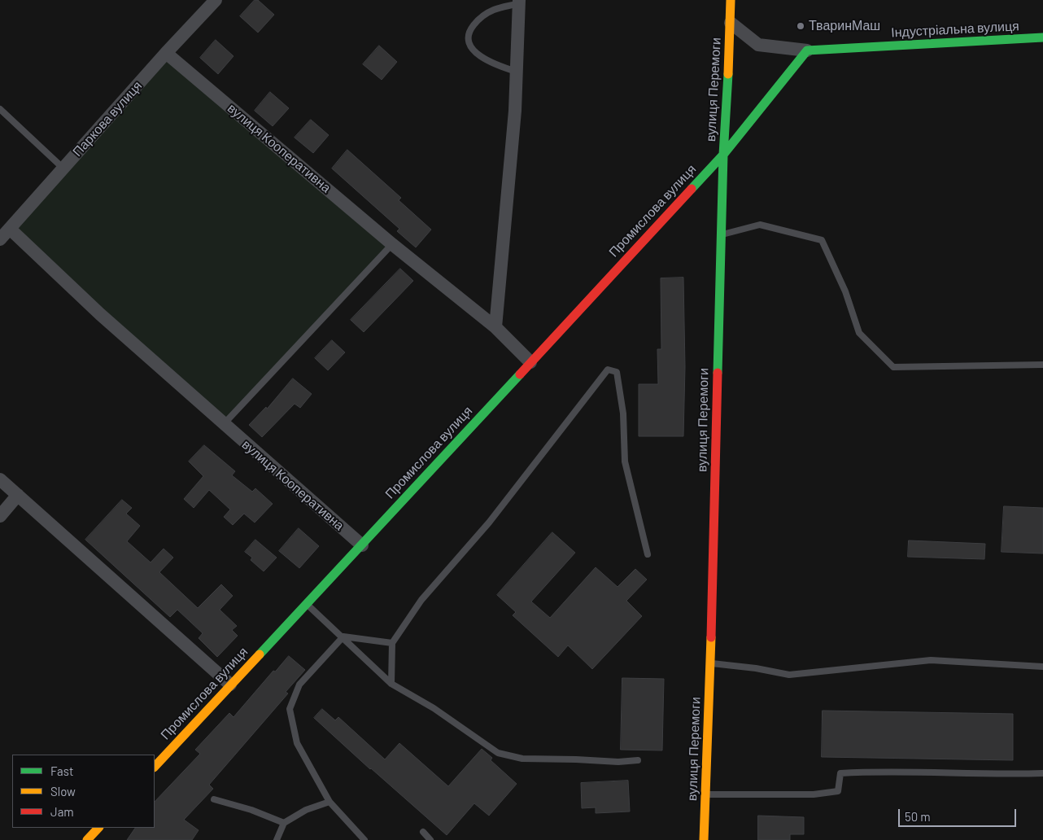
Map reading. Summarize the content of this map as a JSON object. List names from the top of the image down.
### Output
{
  "streets": {
    "street": [
      "Індустріальна вулиця",
      "вулиця Перемоги",
      "Паркова вулиця",
      "вулиця Кооперативна",
      "Промислова вулиця"
    ]
  },
  "crossings": [
    ["вулиця Перемоги", "Промислова вулиця"],
    ["Паркова вулиця", "вулиця Кооперативна"],
    ["вулиця Кооперативна", "Промислова вулиця"]
  ],
  "places": ["ТваринМаш"],
  "legend": ["Fast", "Slow", "Jam"],
  "scale_bar": "50 m"
}
